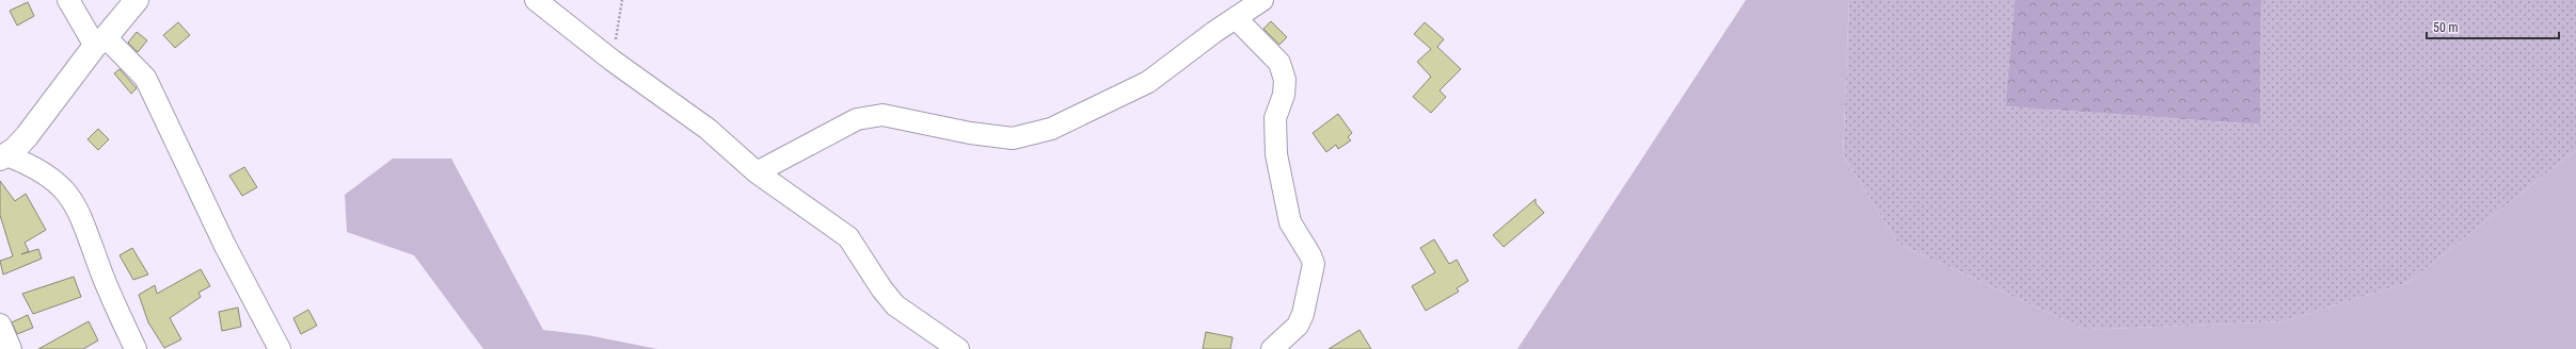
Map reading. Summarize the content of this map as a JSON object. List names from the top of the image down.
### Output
{
  "scale_bar": "50 m"
}
